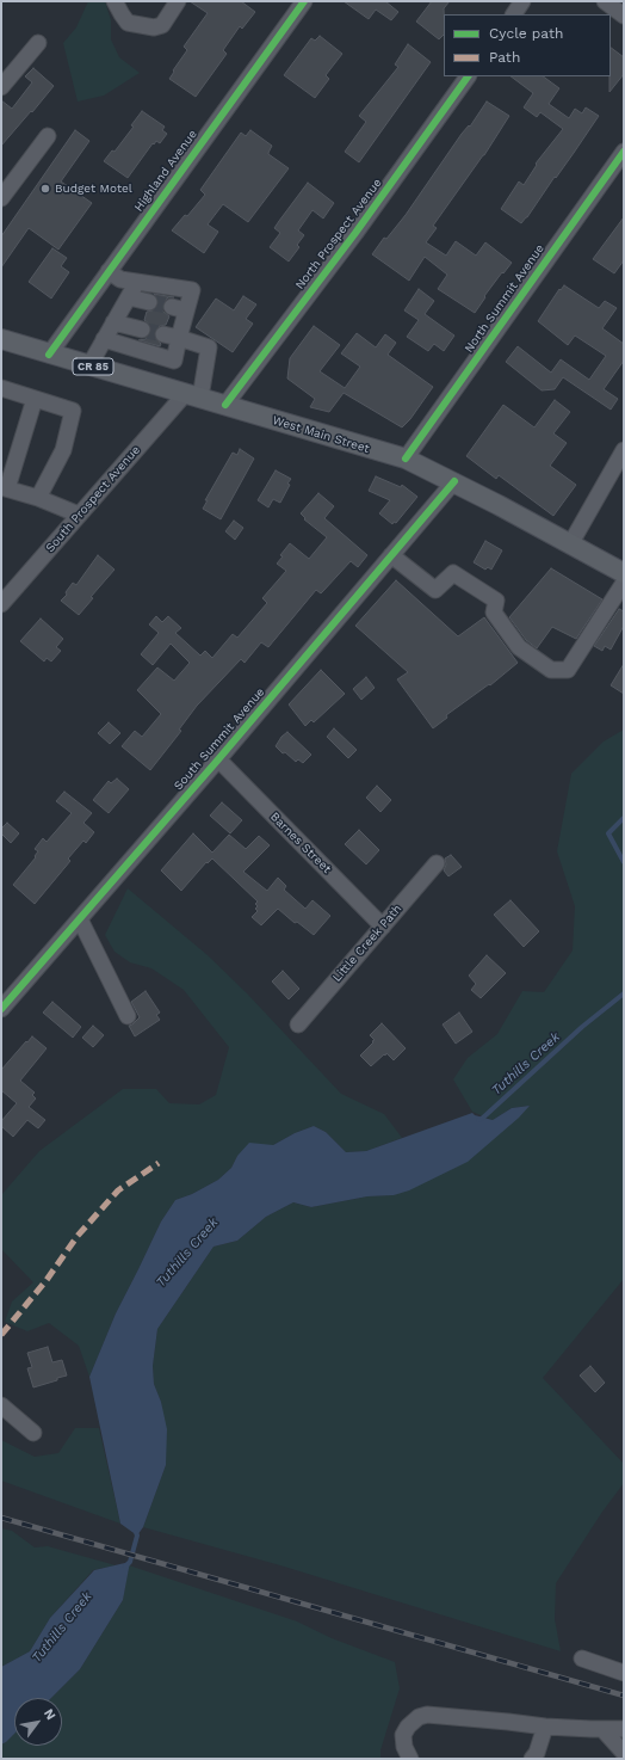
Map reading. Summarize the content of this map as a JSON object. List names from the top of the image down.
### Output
{
  "streets": {
    "main road": ["CR 85", "West Main Street"],
    "street": [
      "Highland Avenue",
      "North Prospect Avenue",
      "North Summit Avenue",
      "South Prospect Avenue",
      "South Summit Avenue",
      "Barnes Street",
      "Little Creek Path"
    ]
  },
  "crossings": [
    ["Highland Avenue", "West Main Street"],
    ["North Prospect Avenue", "West Main Street"],
    ["North Summit Avenue", "West Main Street"],
    ["West Main Street", "South Prospect Avenue"],
    ["West Main Street", "South Summit Avenue"],
    ["South Summit Avenue", "Barnes Street"],
    ["Barnes Street", "Little Creek Path"]
  ],
  "water": ["Tuthills Creek"],
  "places": ["Budget Motel"],
  "legend": ["Cycle path", "Path"],
  "north": "top right"
}
